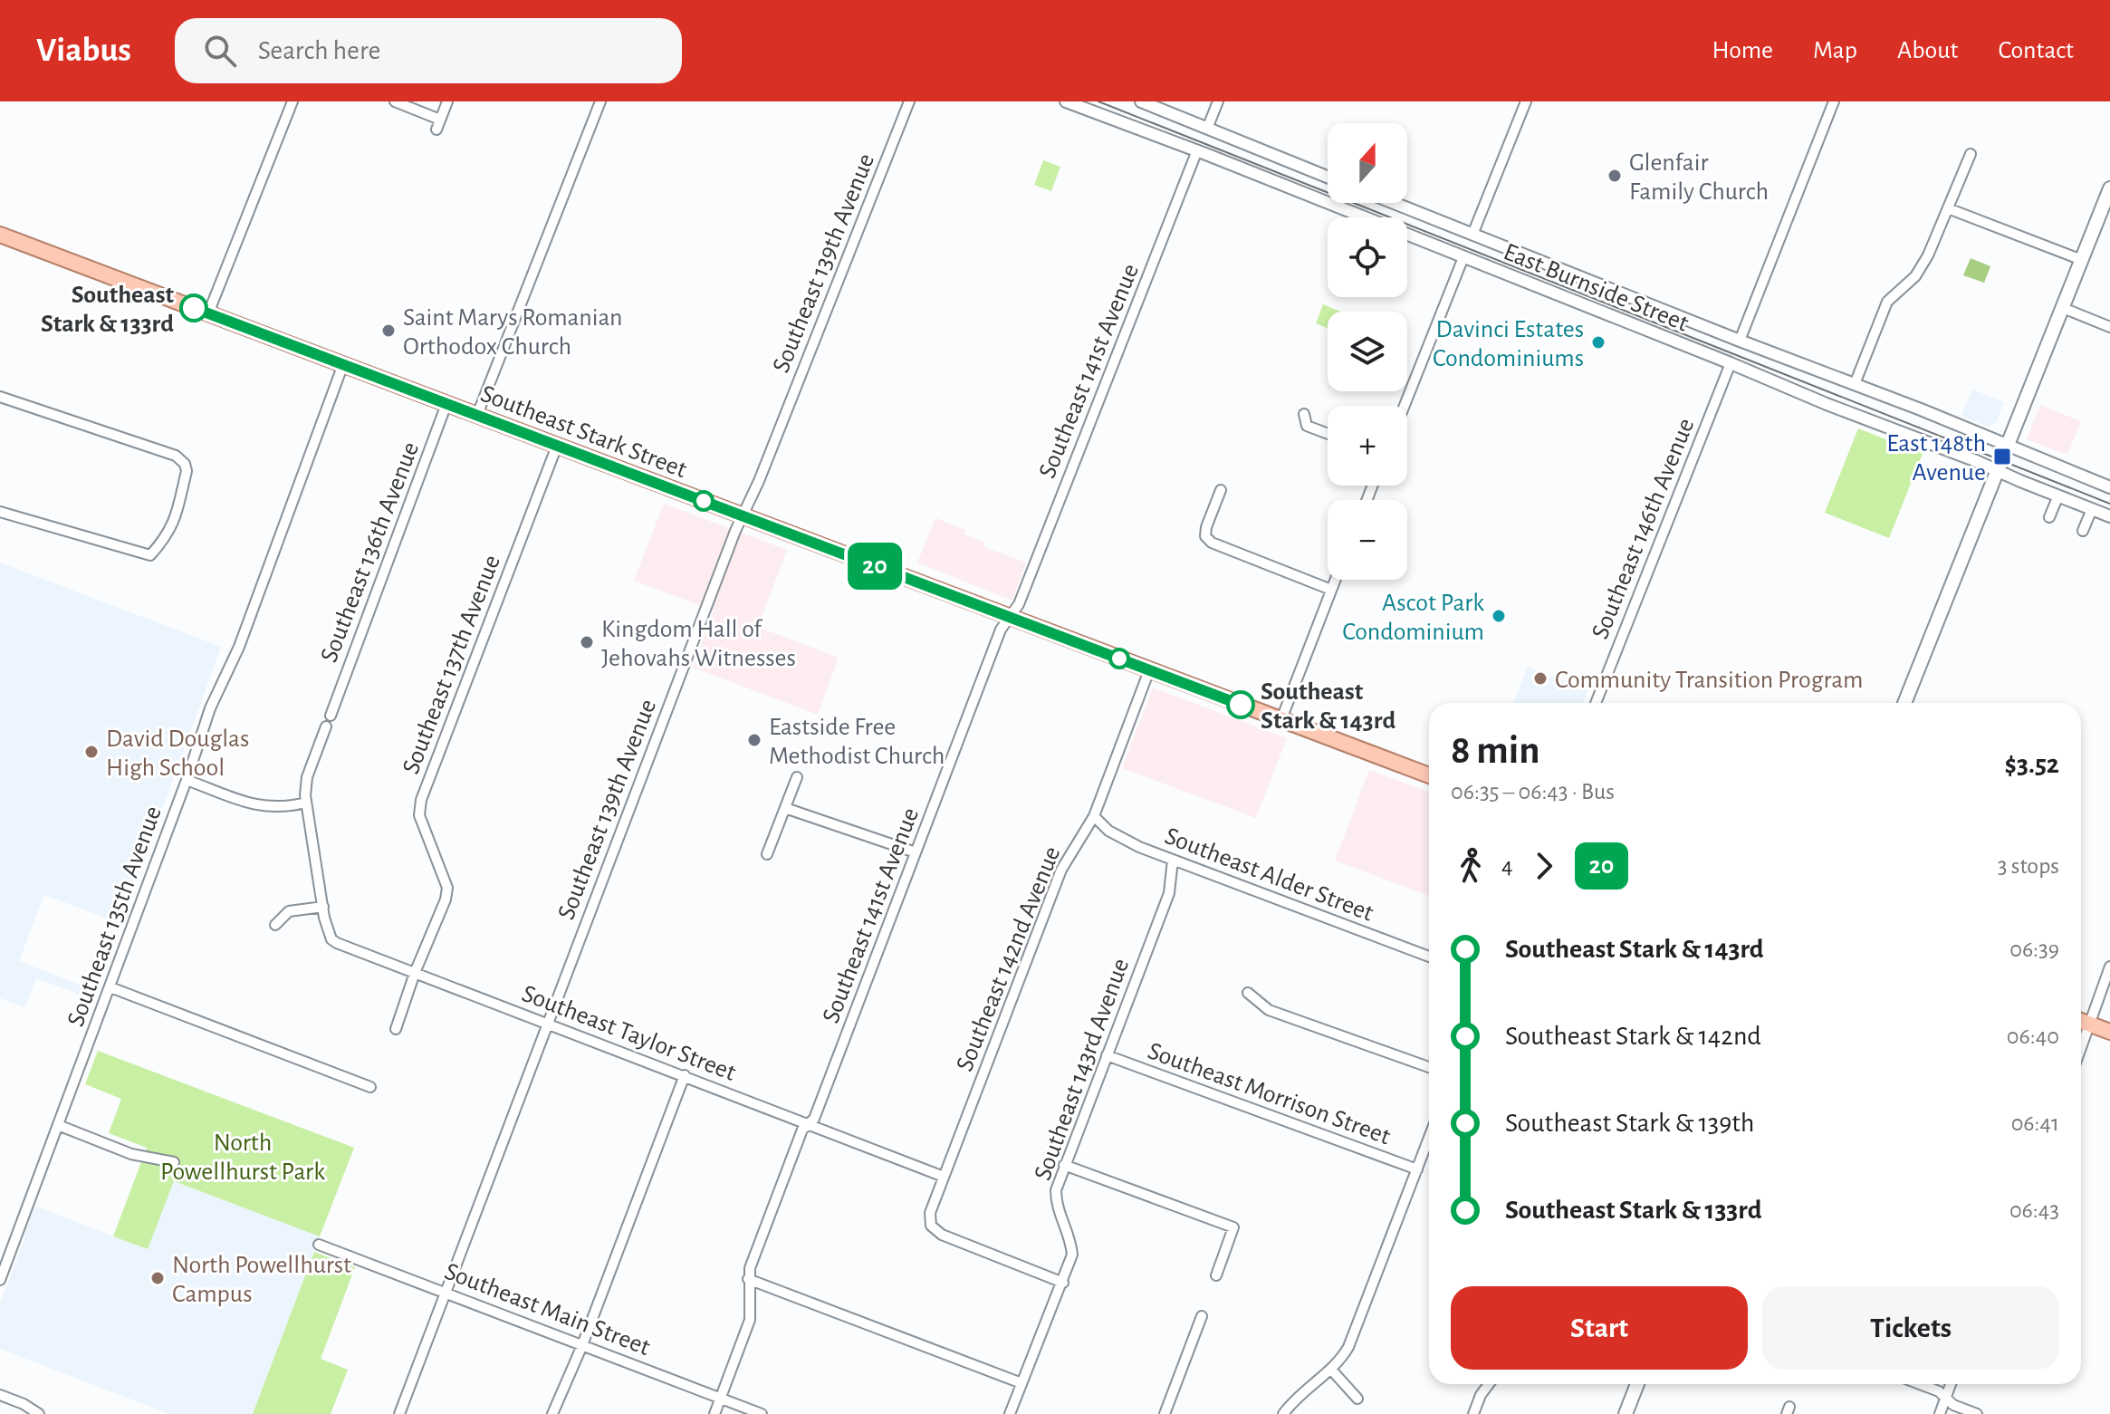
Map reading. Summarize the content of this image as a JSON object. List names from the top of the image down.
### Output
{
  "streets": {
    "main road": ["Southeast Stark Street"],
    "street": [
      "Southeast 139th Avenue",
      "East Burnside Street",
      "Southeast 141st Avenue",
      "Southeast 146th Avenue",
      "Southeast 136th Avenue",
      "Southeast 137th Avenue",
      "Southeast Alder Street",
      "Southeast 135th Avenue",
      "Southeast 142nd Avenue",
      "Southeast Taylor Street",
      "Southeast 143rd Avenue",
      "Southeast Morrison Street",
      "Southeast Main Street"
    ]
  },
  "crossings": [
    ["Southeast 139th Avenue", "Southeast Stark Street"],
    ["Southeast 139th Avenue", "Southeast Taylor Street"],
    ["Southeast 139th Avenue", "Southeast Main Street"],
    ["East Burnside Street", "Southeast 141st Avenue"],
    ["East Burnside Street", "Southeast 146th Avenue"],
    ["Southeast 141st Avenue", "Southeast Stark Street"],
    ["Southeast 141st Avenue", "Southeast Taylor Street"],
    ["Southeast 141st Avenue", "Southeast Main Street"],
    ["Southeast Stark Street", "Southeast 136th Avenue"],
    ["Southeast Stark Street", "Southeast 137th Avenue"],
    ["Southeast Stark Street", "Southeast 135th Avenue"],
    ["Southeast Stark Street", "Southeast 142nd Avenue"],
    ["Southeast 137th Avenue", "Southeast Taylor Street"],
    ["Southeast Alder Street", "Southeast 142nd Avenue"],
    ["Southeast Alder Street", "Southeast 143rd Avenue"],
    ["Southeast 142nd Avenue", "Southeast Taylor Street"],
    ["Southeast 142nd Avenue", "Southeast 143rd Avenue"],
    ["Southeast 143rd Avenue", "Southeast Morrison Street"]
  ],
  "parks": ["North Powellhurst Park"],
  "places": {
    "other": [
      "Glenfair Family Church",
      "Southeast Stark & 133rd",
      "Saint Marys Romanian Orthodox Church",
      "Davinci Estates Condominiums",
      "Ascot Park Condominium",
      "Kingdom Hall of Jehovahs Witnesses",
      "Community Transition Program",
      "Southeast Stark & 143rd",
      "Eastside Free Methodist Church",
      "David Douglas High School",
      "North Powellhurst Campus"
    ],
    "transit": ["East 148th Avenue"]
  },
  "lines": ["bus line 20"],
  "north": "top",
  "page": {
    "header": "Viabus",
    "search": "Search here",
    "nav": [
      "Home",
      "Map",
      "About",
      "Contact"
    ],
    "on_map": "20",
    "map_buttons": ["+", "−"],
    "heading": ["8 min", "06:35 – 06:43 · Bus", "$3.52"],
    "legs": ["4", "20", "3 stops"],
    "list": [
      {
        "name": "Southeast Stark & 143rd",
        "value": "06:39"
      },
      {
        "name": "Southeast Stark & 142nd",
        "value": "06:40"
      },
      {
        "name": "Southeast Stark & 139th",
        "value": "06:41"
      },
      {
        "name": "Southeast Stark & 133rd",
        "value": "06:43"
      }
    ],
    "buttons": ["Start", "Tickets"]
  }
}
